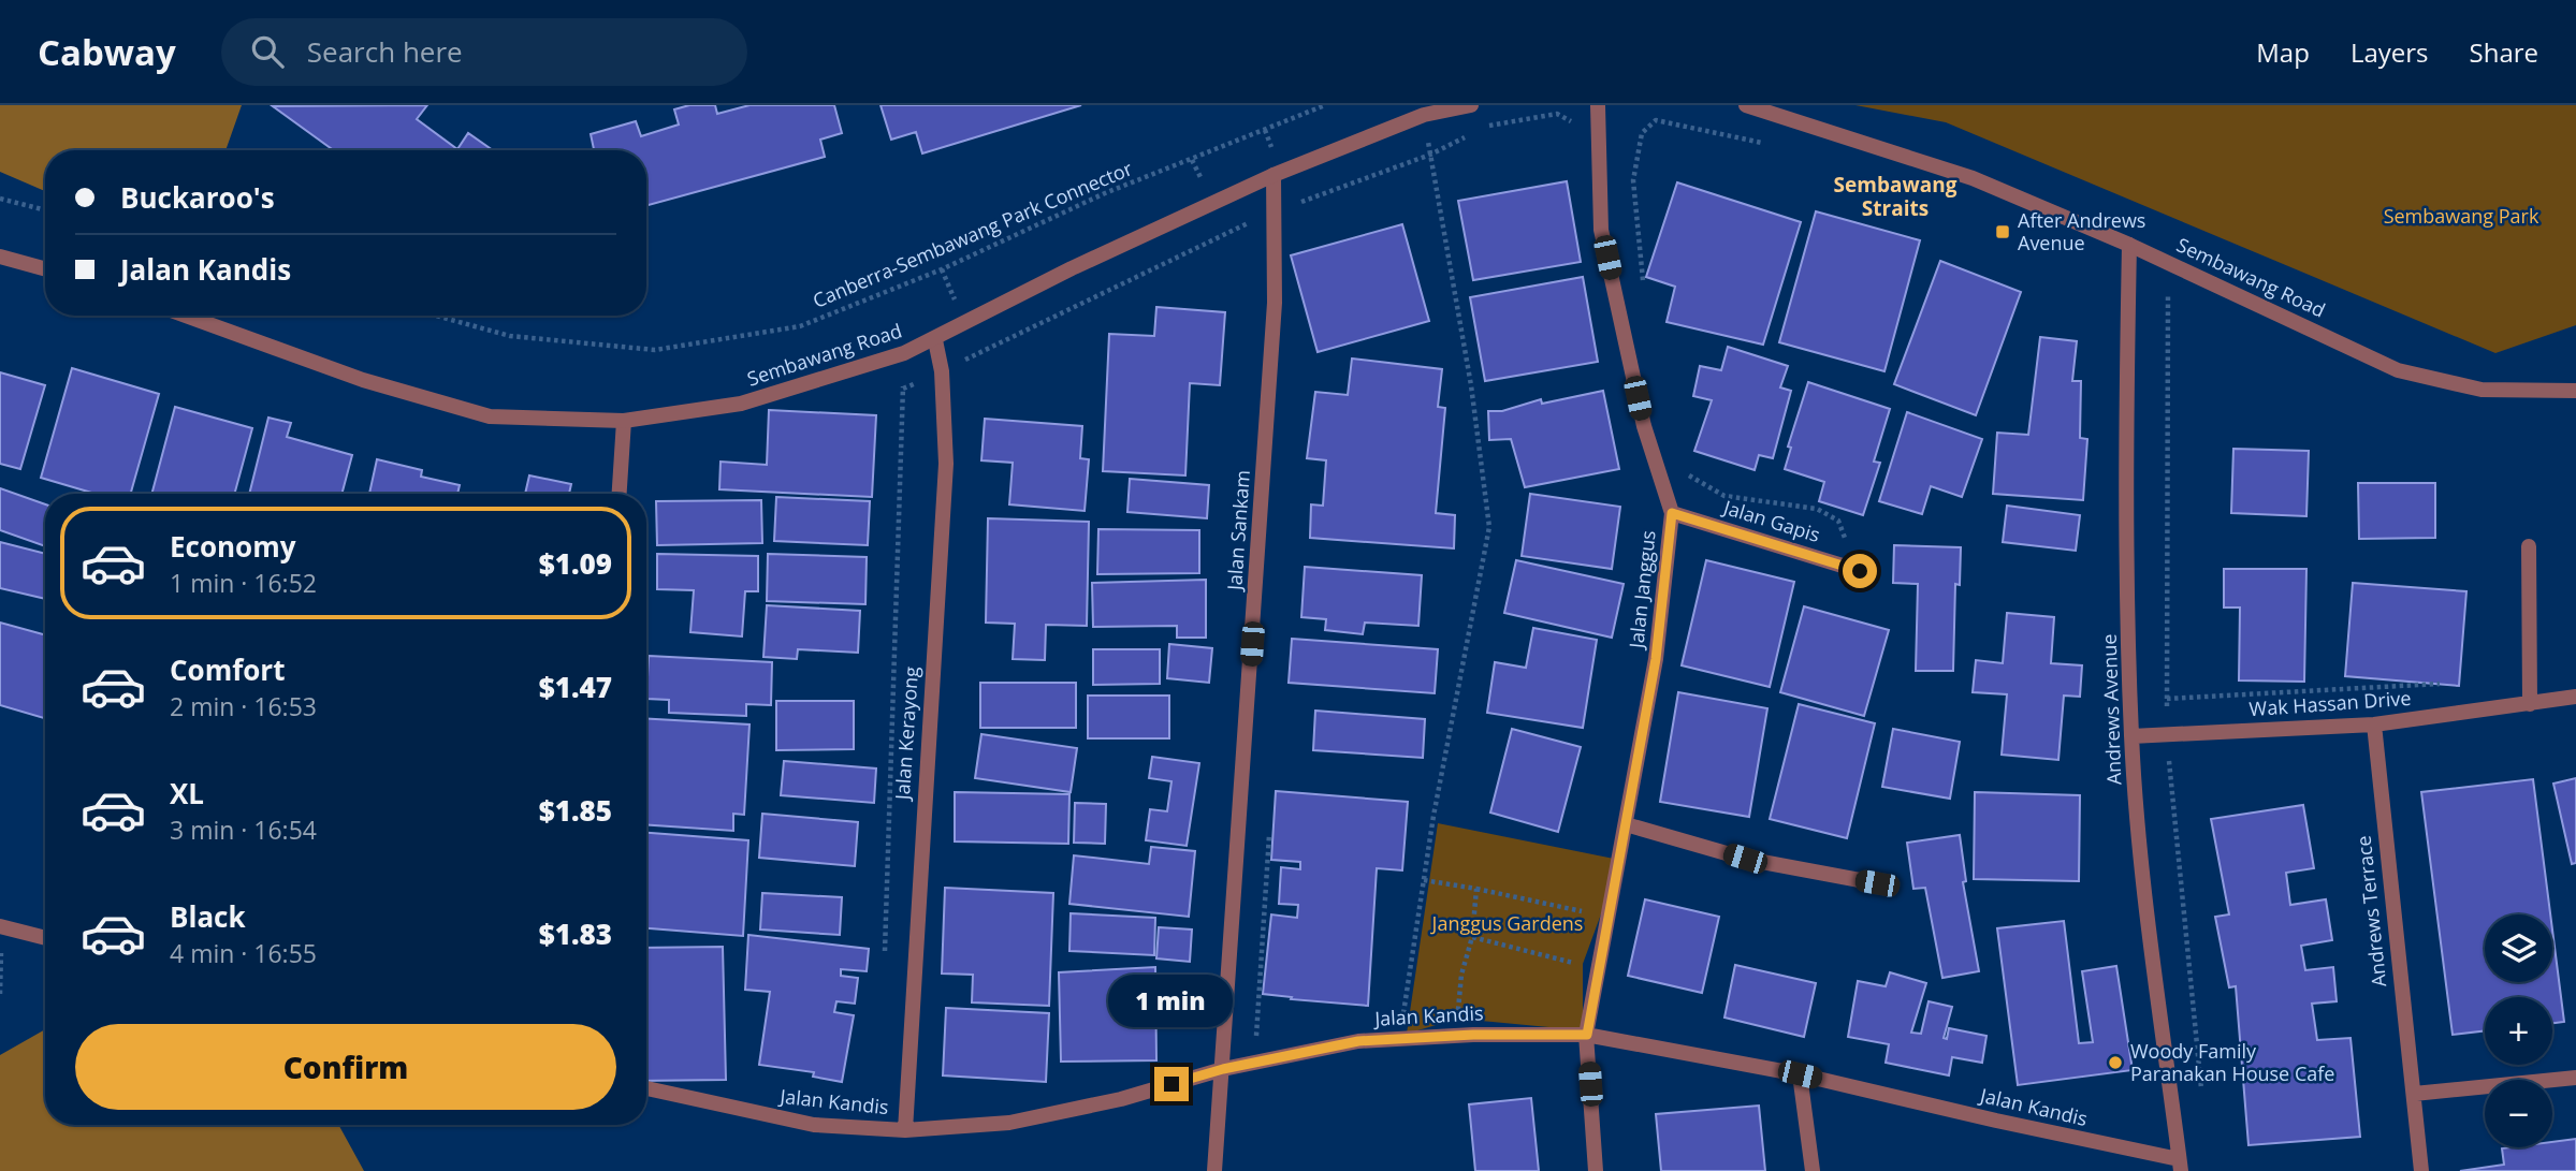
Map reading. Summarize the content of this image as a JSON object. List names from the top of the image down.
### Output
{
  "streets": {
    "street": [
      "Sembawang Road",
      "Jalan Gapis",
      "Jalan Sankam",
      "Jalan Janggus",
      "Wak Hassan Drive",
      "Andrews Avenue",
      "Jalan Kerayong",
      "Andrews Terrace",
      "Jalan Kandis"
    ],
    "path": ["Canberra-Sembawang Park Connector"]
  },
  "crossings": [
    ["Sembawang Road", "Jalan Sankam"],
    ["Sembawang Road", "Andrews Avenue"],
    ["Sembawang Road", "Jalan Kerayong"],
    ["Jalan Gapis", "Jalan Janggus"],
    ["Jalan Sankam", "Jalan Kandis"],
    ["Jalan Janggus", "Jalan Kandis"],
    ["Wak Hassan Drive", "Andrews Avenue"],
    ["Wak Hassan Drive", "Andrews Terrace"],
    ["Andrews Avenue", "Jalan Kandis"],
    ["Jalan Kerayong", "Jalan Kandis"]
  ],
  "districts": ["Sembawang Straits"],
  "parks": ["Sembawang Park", "Janggus Gardens"],
  "places": {
    "transit": ["After Andrews Avenue"],
    "other": ["Woody Family Paranakan House Cafe"]
  },
  "page": {
    "header": "Cabway",
    "search": "Search here",
    "nav": ["Map", "Layers", "Share"],
    "banner": ["Buckaroo's", "Jalan Kandis"],
    "list": [
      {
        "name": "Economy",
        "note": "1 min · 16:52",
        "value": "$1.09"
      },
      {
        "name": "Comfort",
        "note": "2 min · 16:53",
        "value": "$1.47"
      },
      {
        "name": "XL",
        "note": "3 min · 16:54",
        "value": "$1.85"
      },
      {
        "name": "Black",
        "note": "4 min · 16:55",
        "value": "$1.83"
      }
    ],
    "map_buttons": ["+", "−"],
    "bubble": "1 min",
    "buttons": "Confirm"
  }
}
